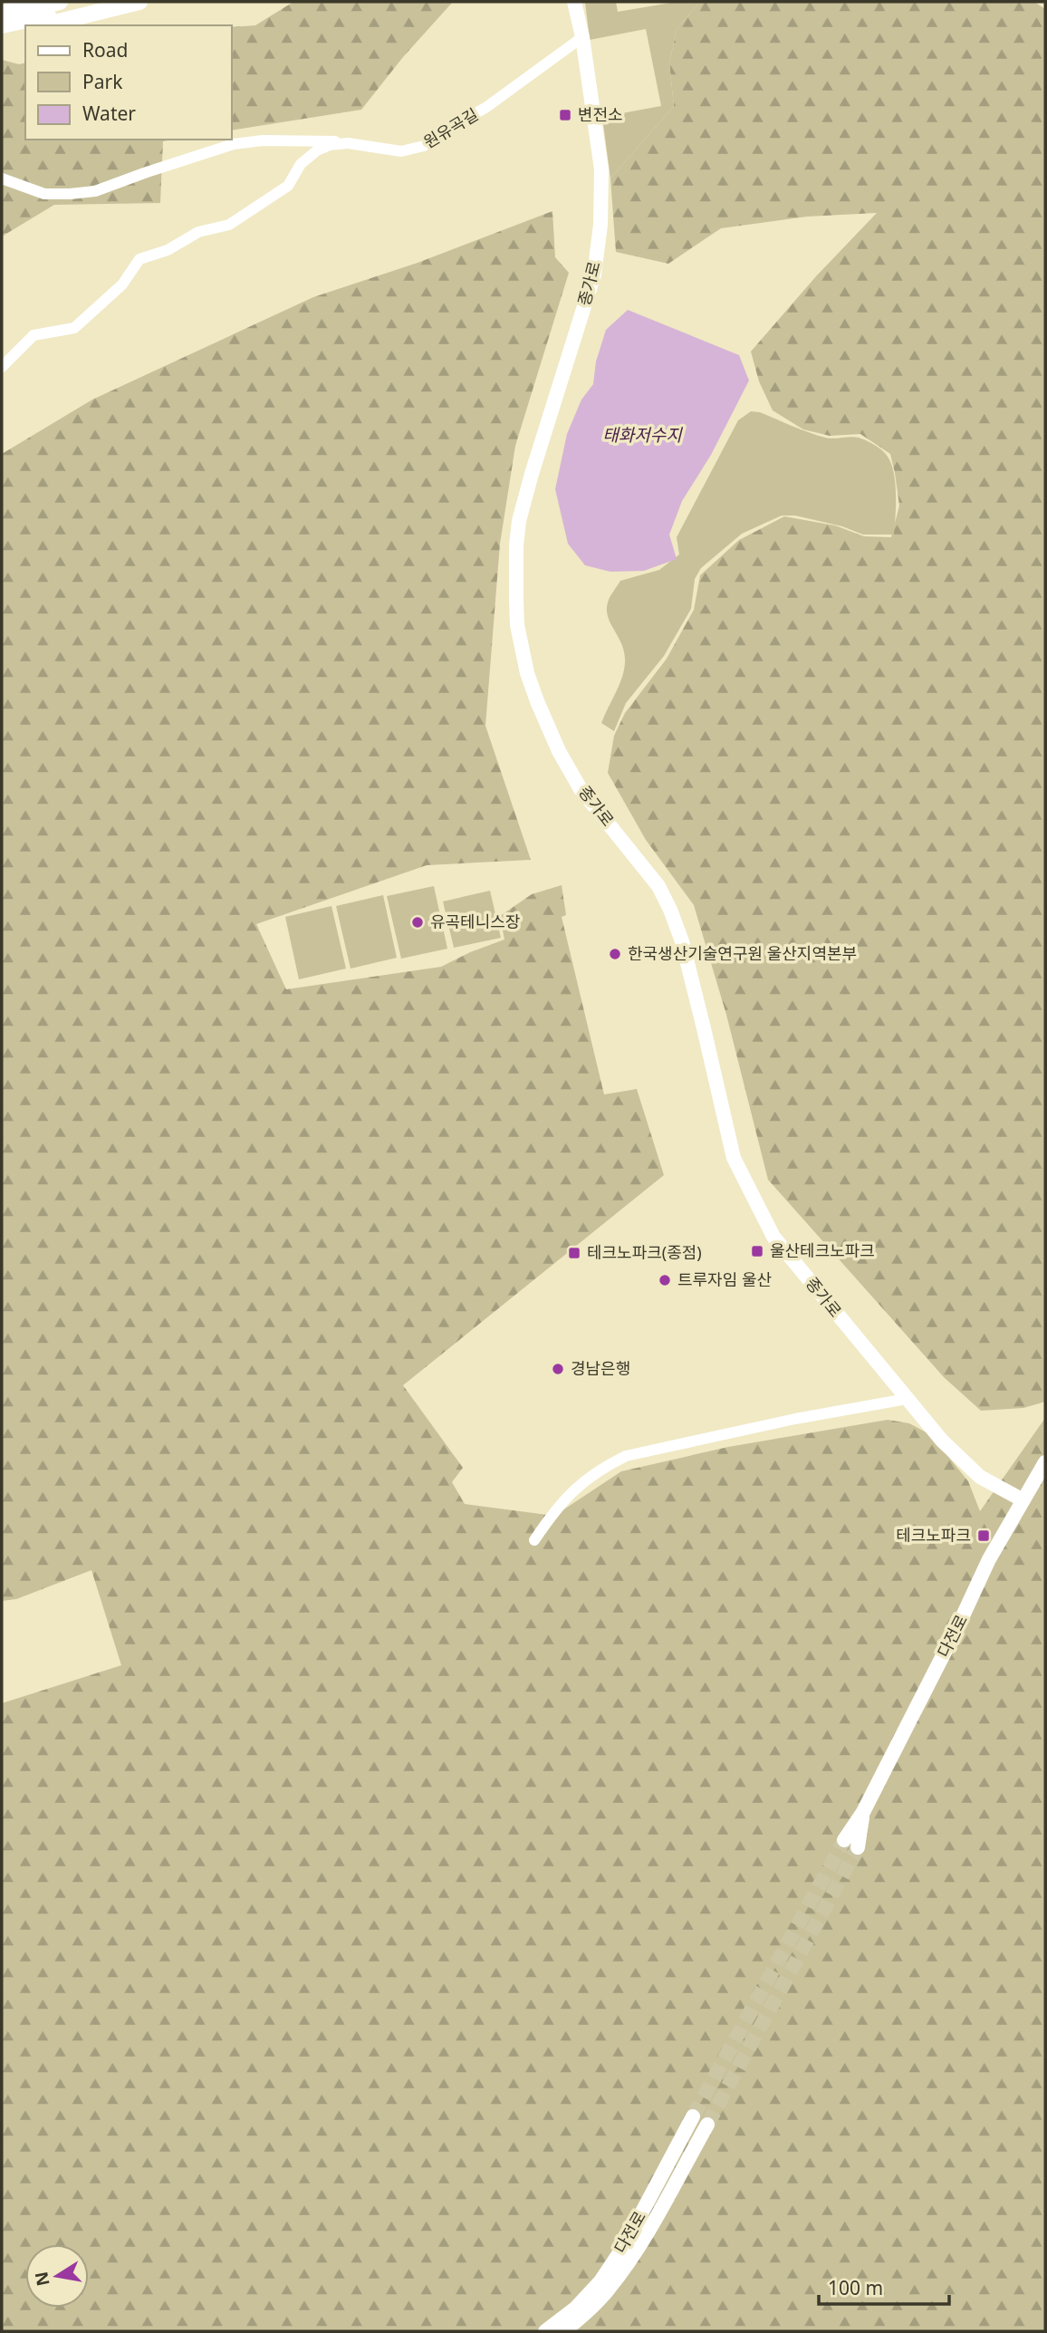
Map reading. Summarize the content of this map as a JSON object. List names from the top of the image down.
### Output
{
  "streets": {
    "main road": ["종가로", "다전로"],
    "street": ["원유곡길"]
  },
  "crossings": [
    ["원유곡길", "종가로"],
    ["종가로", "다전로"]
  ],
  "water": ["태화저수지"],
  "places": {
    "transit": [
      "변전소",
      "울산테크노파크",
      "테크노파크(종점)",
      "테크노파크"
    ],
    "other": [
      "유곡테니스장",
      "한국생산기술연구원 울산지역본부",
      "트루자임 울산",
      "경남은행"
    ]
  },
  "legend": ["Road", "Park", "Water"],
  "scale_bar": "100 m",
  "north": "left"
}
